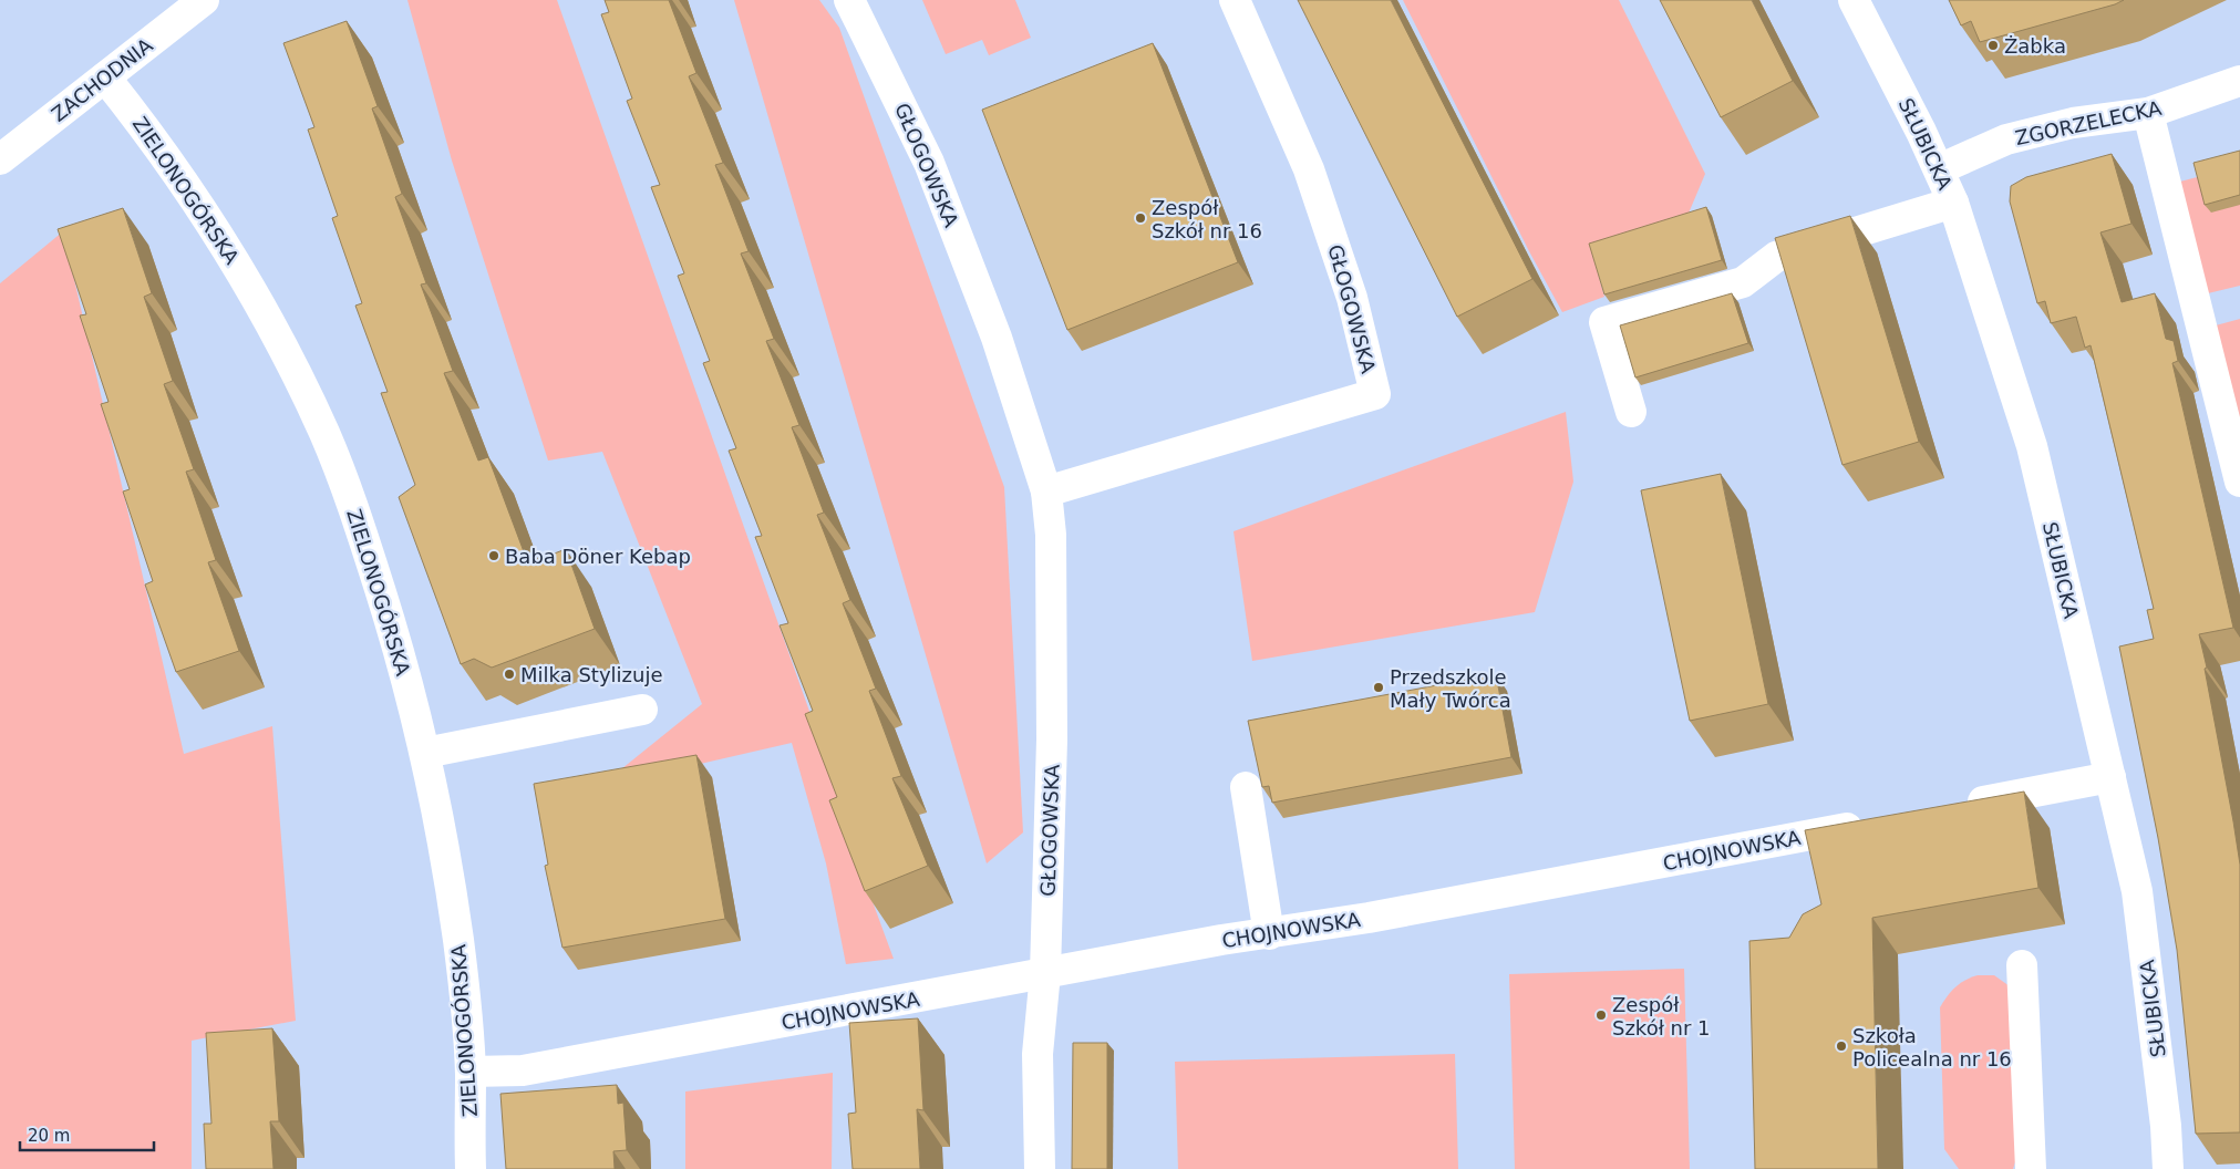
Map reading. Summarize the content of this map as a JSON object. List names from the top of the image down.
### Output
{
  "streets": {
    "street": [
      "ZACHODNIA",
      "ZGORZELECKA",
      "SŁUBICKA",
      "GŁOGOWSKA",
      "ZIELONOGÓRSKA",
      "CHOJNOWSKA"
    ]
  },
  "crossings": [
    ["ZACHODNIA", "ZIELONOGÓRSKA"],
    ["ZGORZELECKA", "SŁUBICKA"],
    ["GŁOGOWSKA", "CHOJNOWSKA"],
    ["ZIELONOGÓRSKA", "CHOJNOWSKA"]
  ],
  "places": [
    "Żabka",
    "Zespół Szkół nr 16",
    "Baba Döner Kebap",
    "Milka Stylizuje",
    "Przedszkole Mały Twórca",
    "Zespół Szkół nr 1",
    "Szkoła Policealna nr 16"
  ],
  "scale_bar": "20 m"
}
